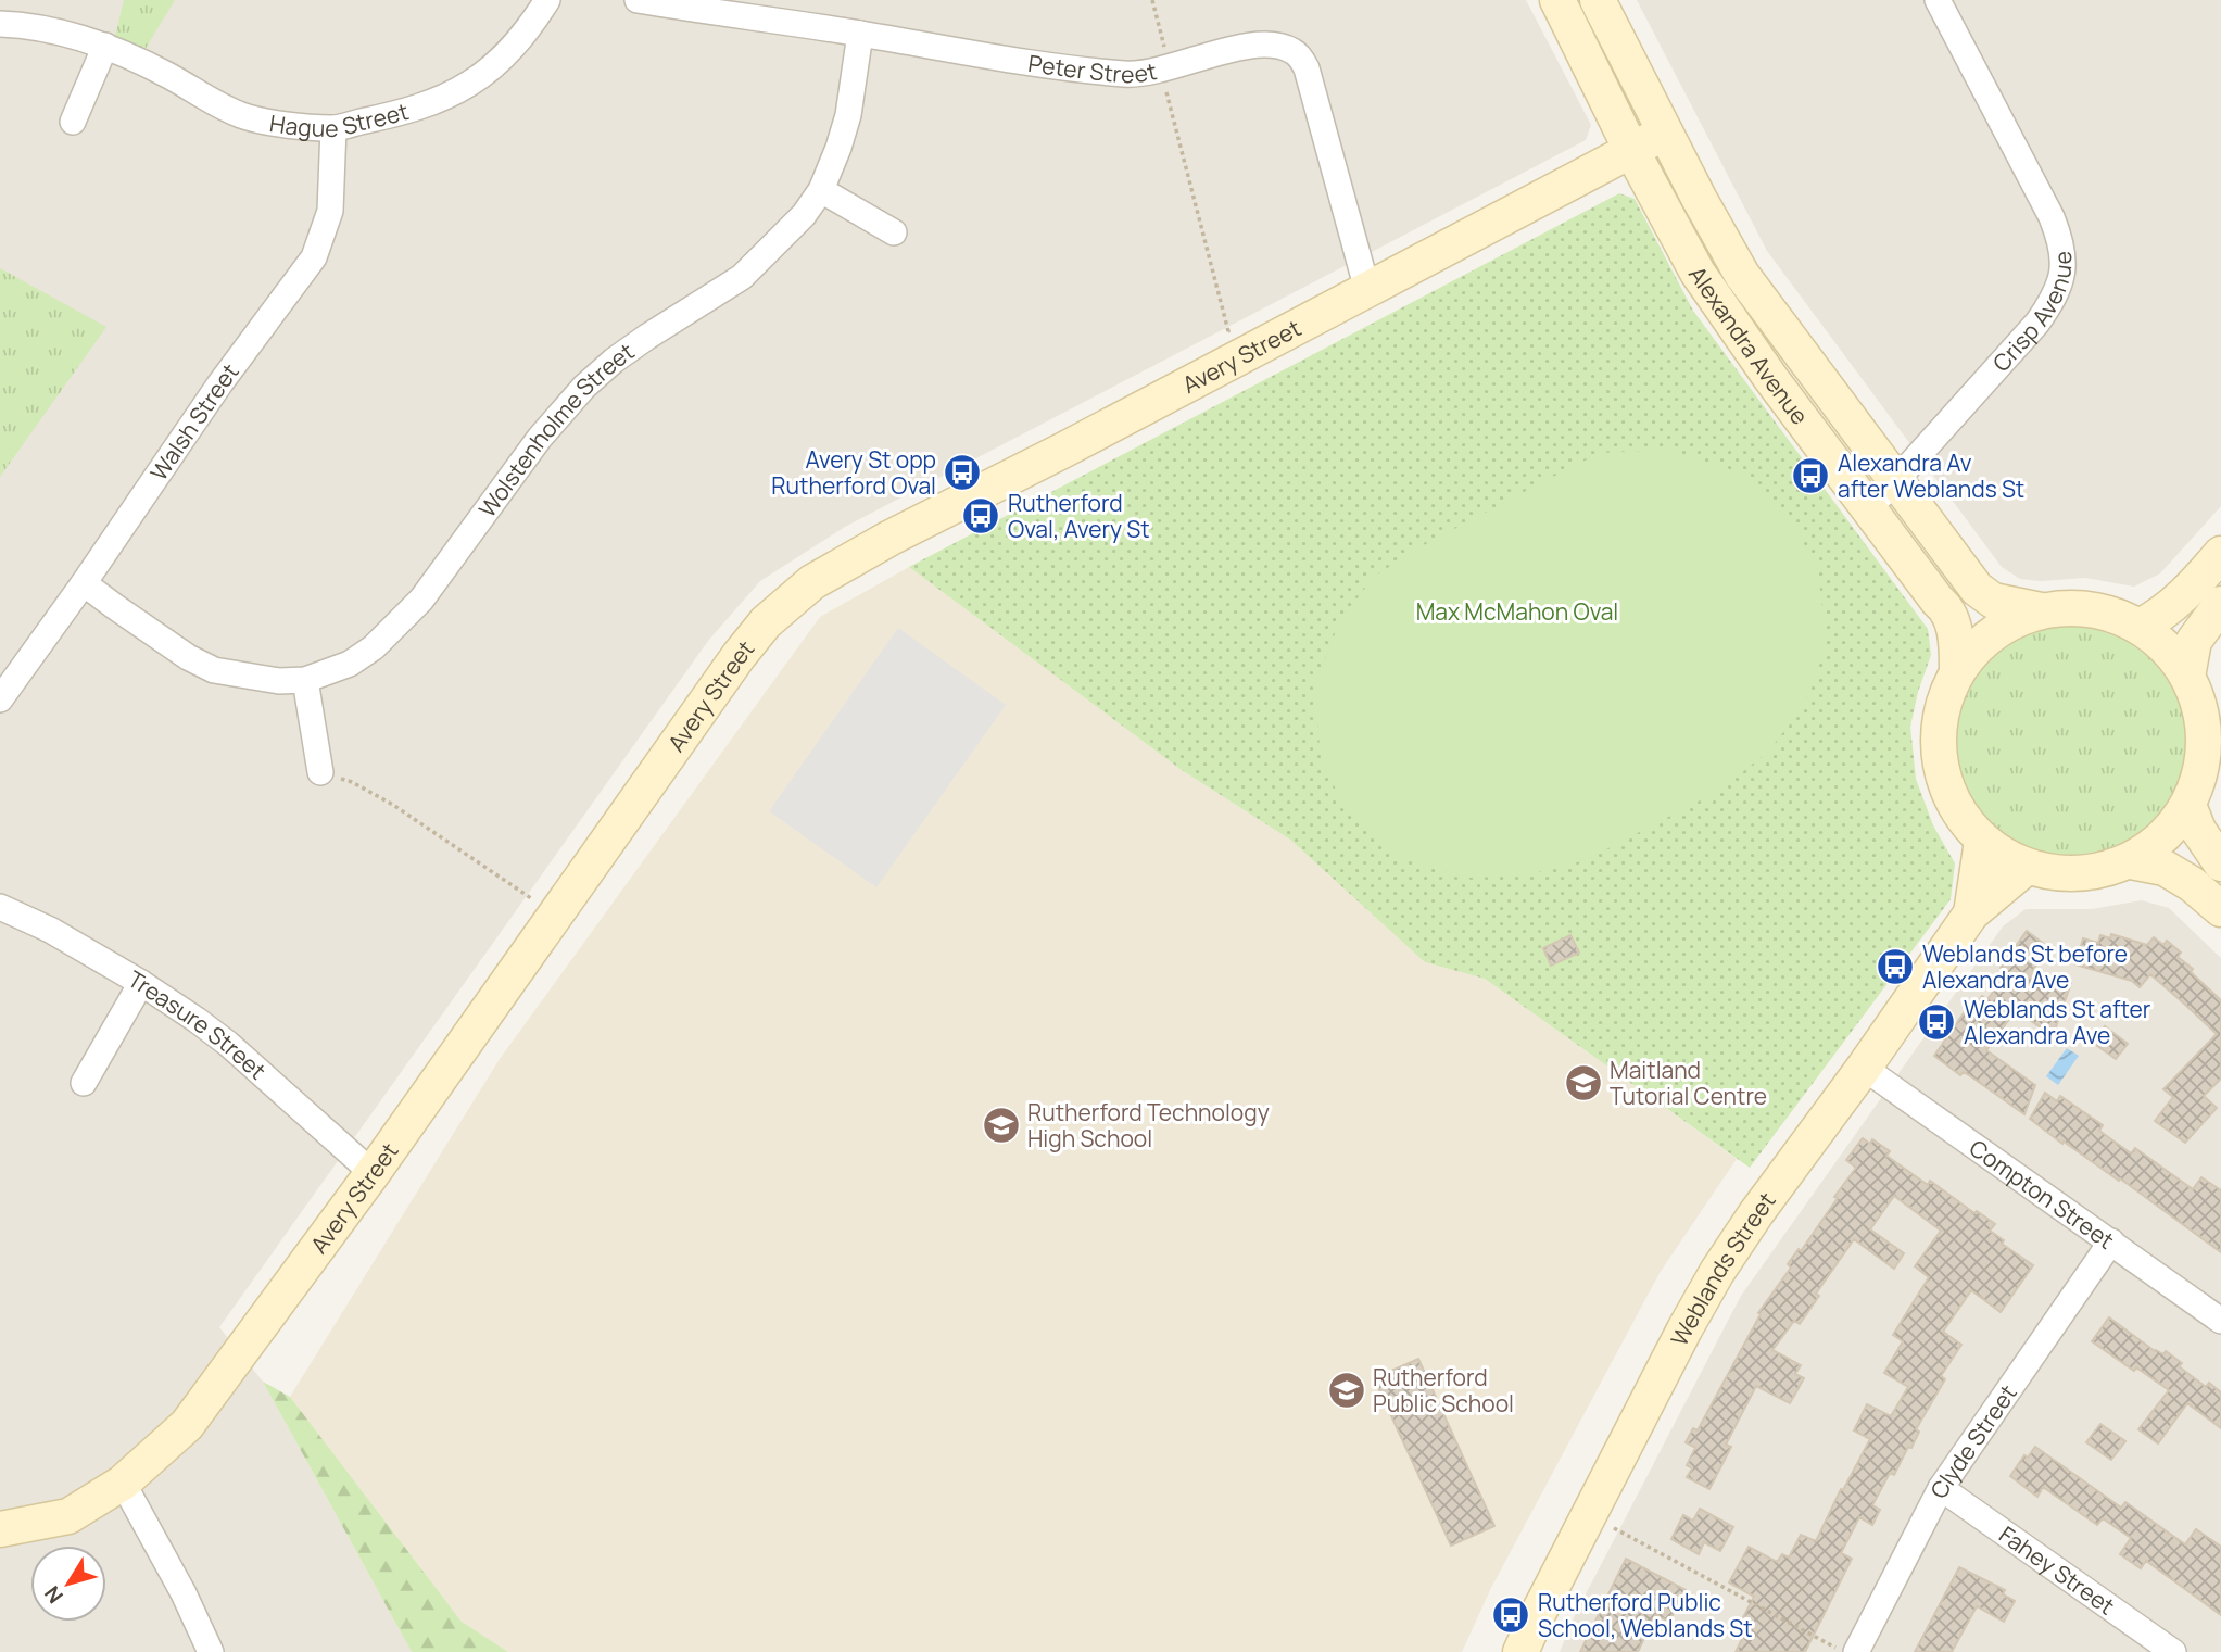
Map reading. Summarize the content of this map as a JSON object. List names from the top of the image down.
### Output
{
  "streets": {
    "street": [
      "Peter Street",
      "Hague Street",
      "Crisp Avenue",
      "Alexandra Avenue",
      "Avery Street",
      "Walsh Street",
      "Wolstenholme Street",
      "Treasure Street",
      "Compton Street",
      "Weblands Street",
      "Clyde Street",
      "Fahey Street"
    ]
  },
  "crossings": [
    ["Peter Street", "Avery Street"],
    ["Peter Street", "Wolstenholme Street"],
    ["Hague Street", "Walsh Street"],
    ["Crisp Avenue", "Alexandra Avenue"],
    ["Alexandra Avenue", "Avery Street"],
    ["Alexandra Avenue", "Weblands Street"],
    ["Avery Street", "Treasure Street"],
    ["Walsh Street", "Wolstenholme Street"],
    ["Compton Street", "Weblands Street"],
    ["Compton Street", "Clyde Street"],
    ["Clyde Street", "Fahey Street"]
  ],
  "parks": ["Max McMahon Oval"],
  "places": {
    "bus stop": [
      "Avery St opp Rutherford Oval",
      "Alexandra Av after Weblands St",
      "Rutherford Oval, Avery St",
      "Weblands St before Alexandra Ave",
      "Weblands St after Alexandra Ave",
      "Rutherford Public School, Weblands St"
    ],
    "school or university": ["Maitland Tutorial Centre", "Rutherford Technology High School", "Rutherford Public School"]
  },
  "north": "bottom left"
}
